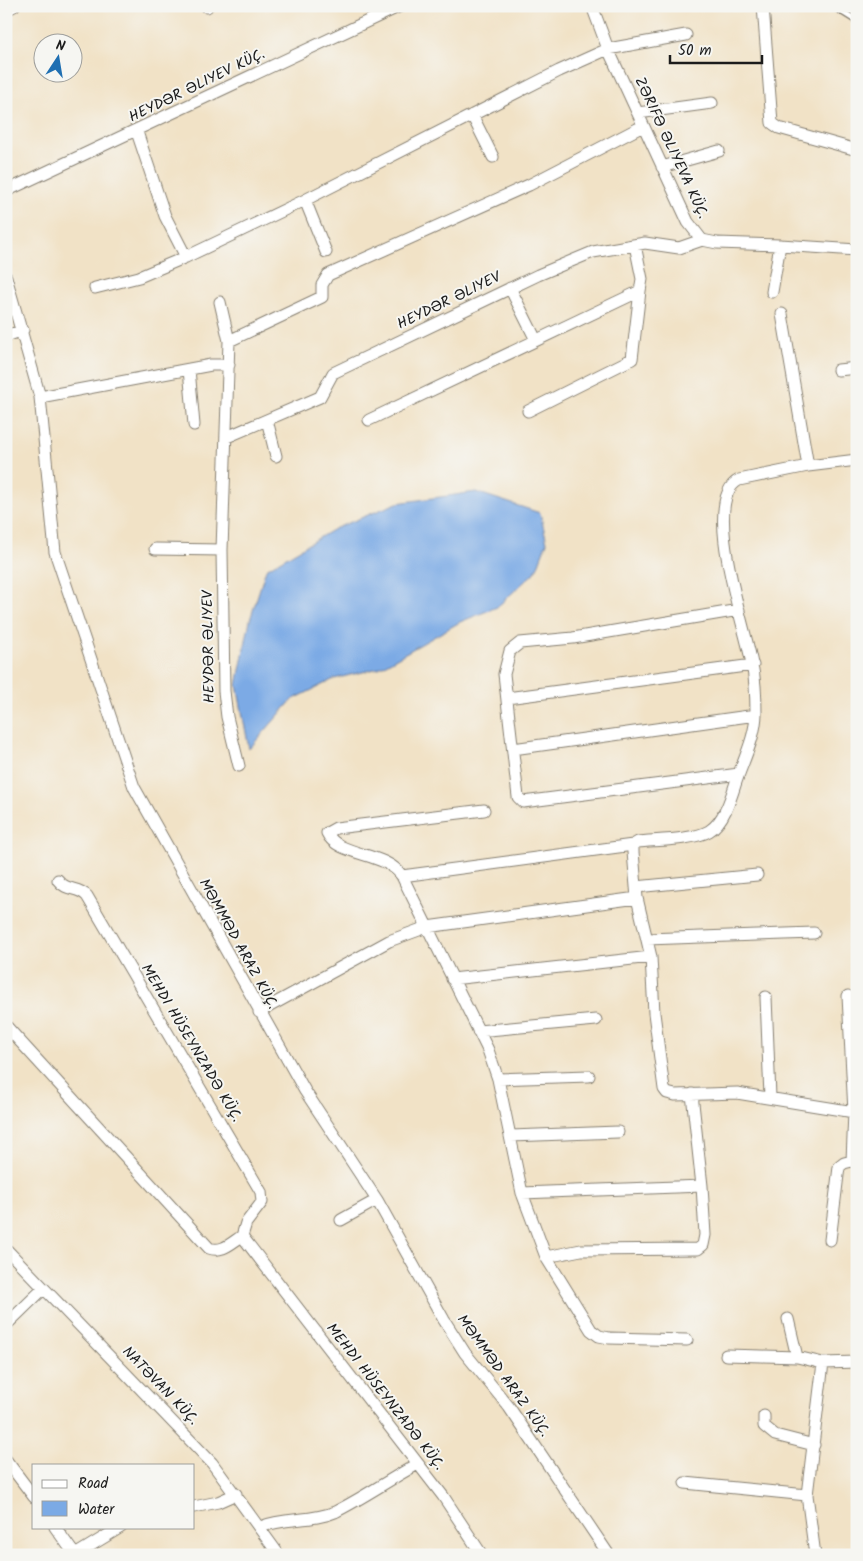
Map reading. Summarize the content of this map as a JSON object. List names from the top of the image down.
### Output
{
  "streets": {
    "street": [
      "HEYDƏR ƏLIYEV KÜÇ.",
      "ZƏRIFƏ ƏLIYEVA KÜÇ.",
      "HEYDƏR ƏLIYEV",
      "MƏMMƏD ARAZ KÜÇ.",
      "MEHDI HÜSEYNZADƏ KÜÇ.",
      "NATƏVAN KÜÇ."
    ]
  },
  "crossings": [
    ["ZƏRIFƏ ƏLIYEVA KÜÇ.", "HEYDƏR ƏLIYEV"]
  ],
  "legend": ["Road", "Water"],
  "scale_bar": "50 m",
  "north": "top"
}
